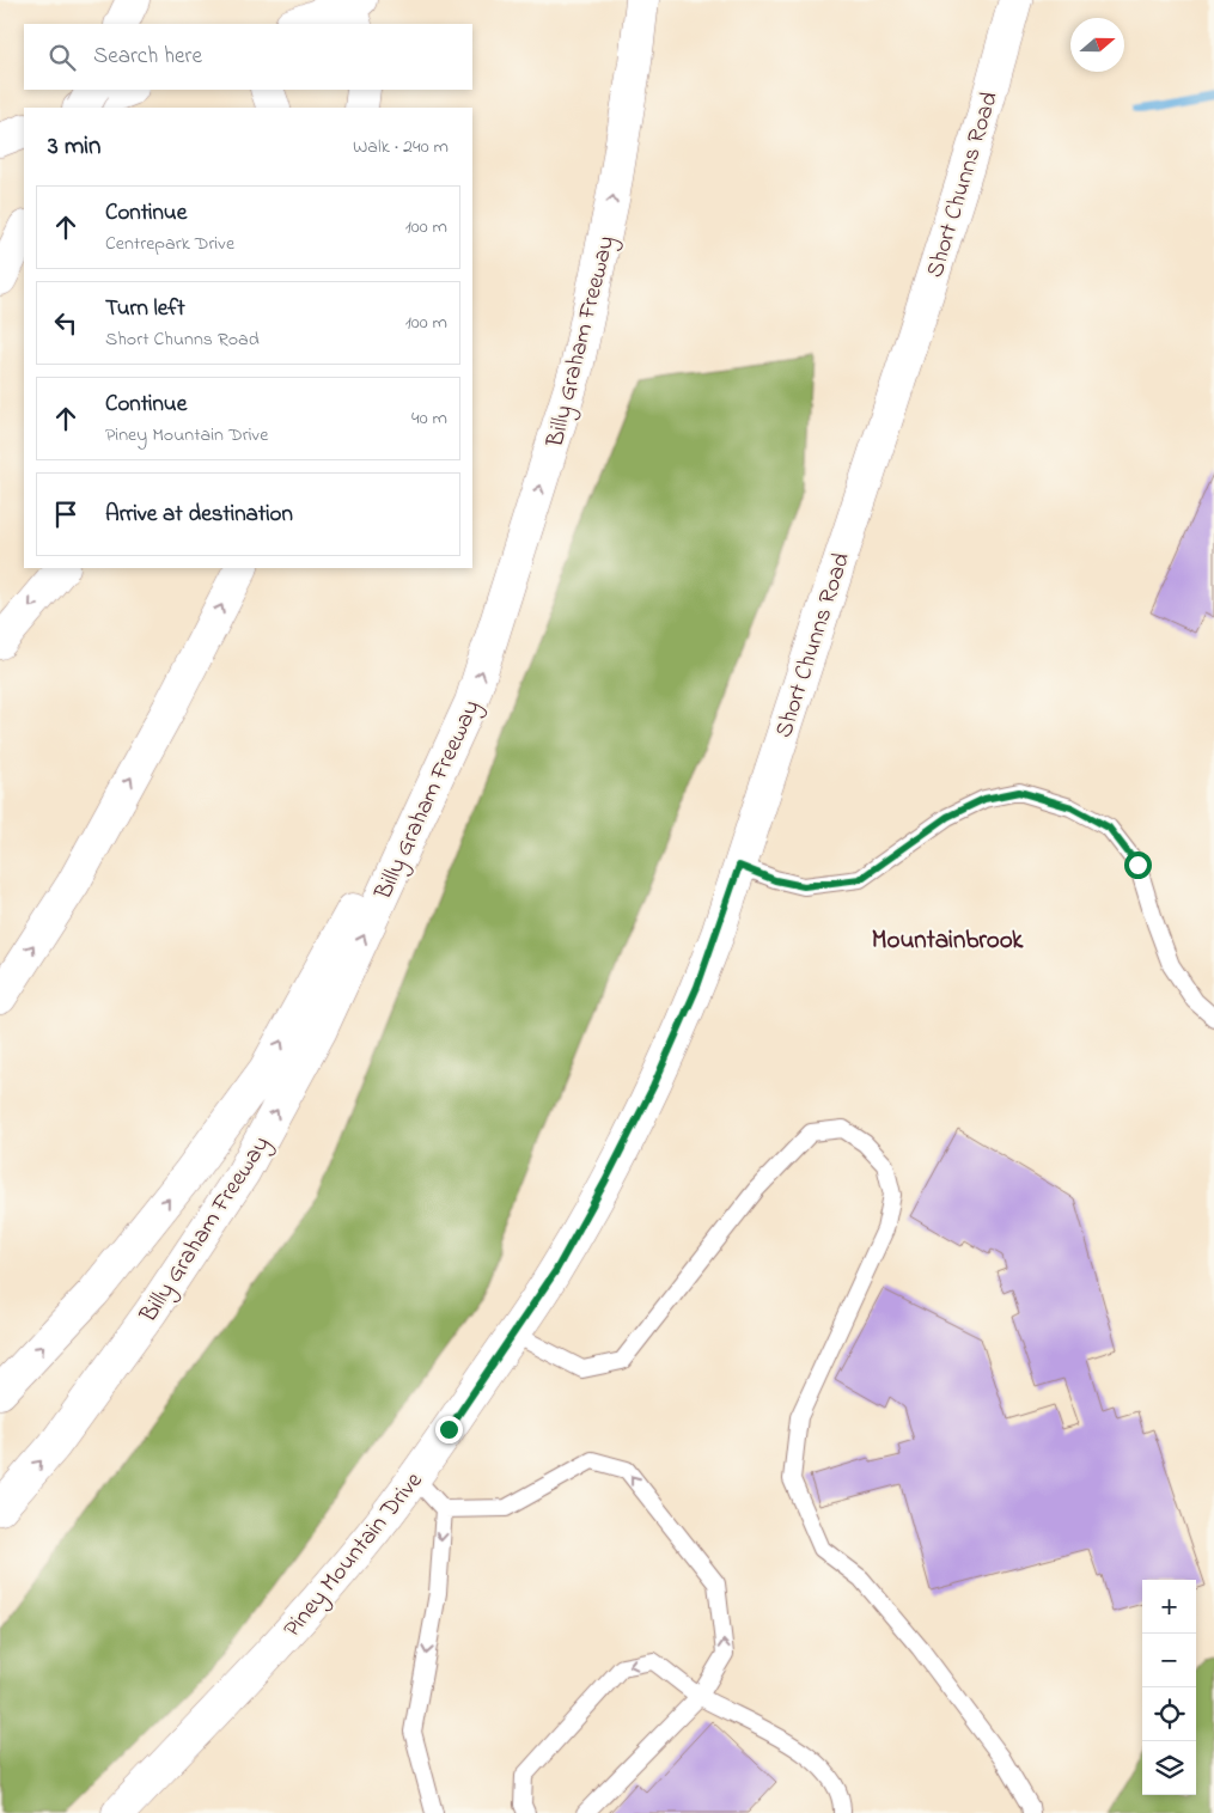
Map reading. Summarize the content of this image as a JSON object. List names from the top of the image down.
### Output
{
  "streets": {
    "main road": ["Short Chunns Road", "Billy Graham Freeway", "Piney Mountain Drive"]
  },
  "crossings": [
    ["Short Chunns Road", "Piney Mountain Drive"]
  ],
  "districts": ["Mountainbrook"],
  "north": "right",
  "page": {
    "search": "Search here",
    "heading": ["3 min", "Walk · 240 m"],
    "list": [
      ["Continue", "Centrepark Drive", "100 m"],
      ["Turn left", "Short Chunns Road", "100 m"],
      ["Continue", "Piney Mountain Drive", "40 m"],
      "Arrive at destination"
    ],
    "map_buttons": ["+", "−"]
  }
}
